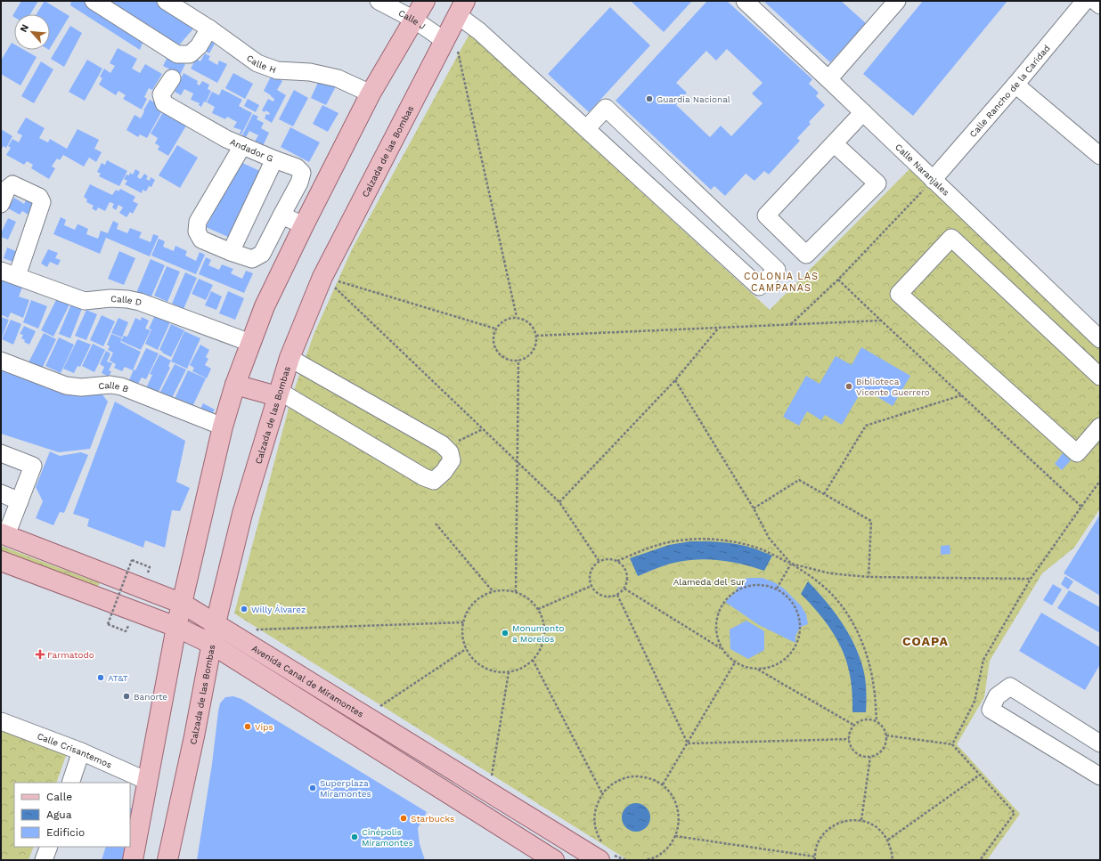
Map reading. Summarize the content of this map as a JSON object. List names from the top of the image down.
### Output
{
  "streets": {
    "main road": ["Calzada de las Bombas", "Avenida Canal de Miramontes"],
    "street": [
      "Calle J",
      "Calle H",
      "Calle Rancho de la Caridad",
      "Andador G",
      "Calle Naranjales",
      "Calle D",
      "Calle B",
      "Calle Crisantemos"
    ]
  },
  "crossings": [
    ["Calle J", "Calzada de las Bombas"],
    ["Calle Rancho de la Caridad", "Calle Naranjales"],
    ["Calzada de las Bombas", "Avenida Canal de Miramontes"]
  ],
  "districts": ["COLONIA LAS CAMPANAS", "COAPA"],
  "parks": ["Alameda del Sur"],
  "places": {
    "other": [
      "Guardia Nacional",
      "Biblioteca Vicente Guerrero",
      "Willy Álvarez",
      "Monumento a Morelos",
      "AT&T",
      "Banorte",
      "Vips",
      "Superplaza Miramontes",
      "Starbucks",
      "Cinépolis Miramontes"
    ],
    "health": ["Farmatodo"]
  },
  "legend": ["Calle", "Agua", "Edificio"],
  "north": "top left"
}
